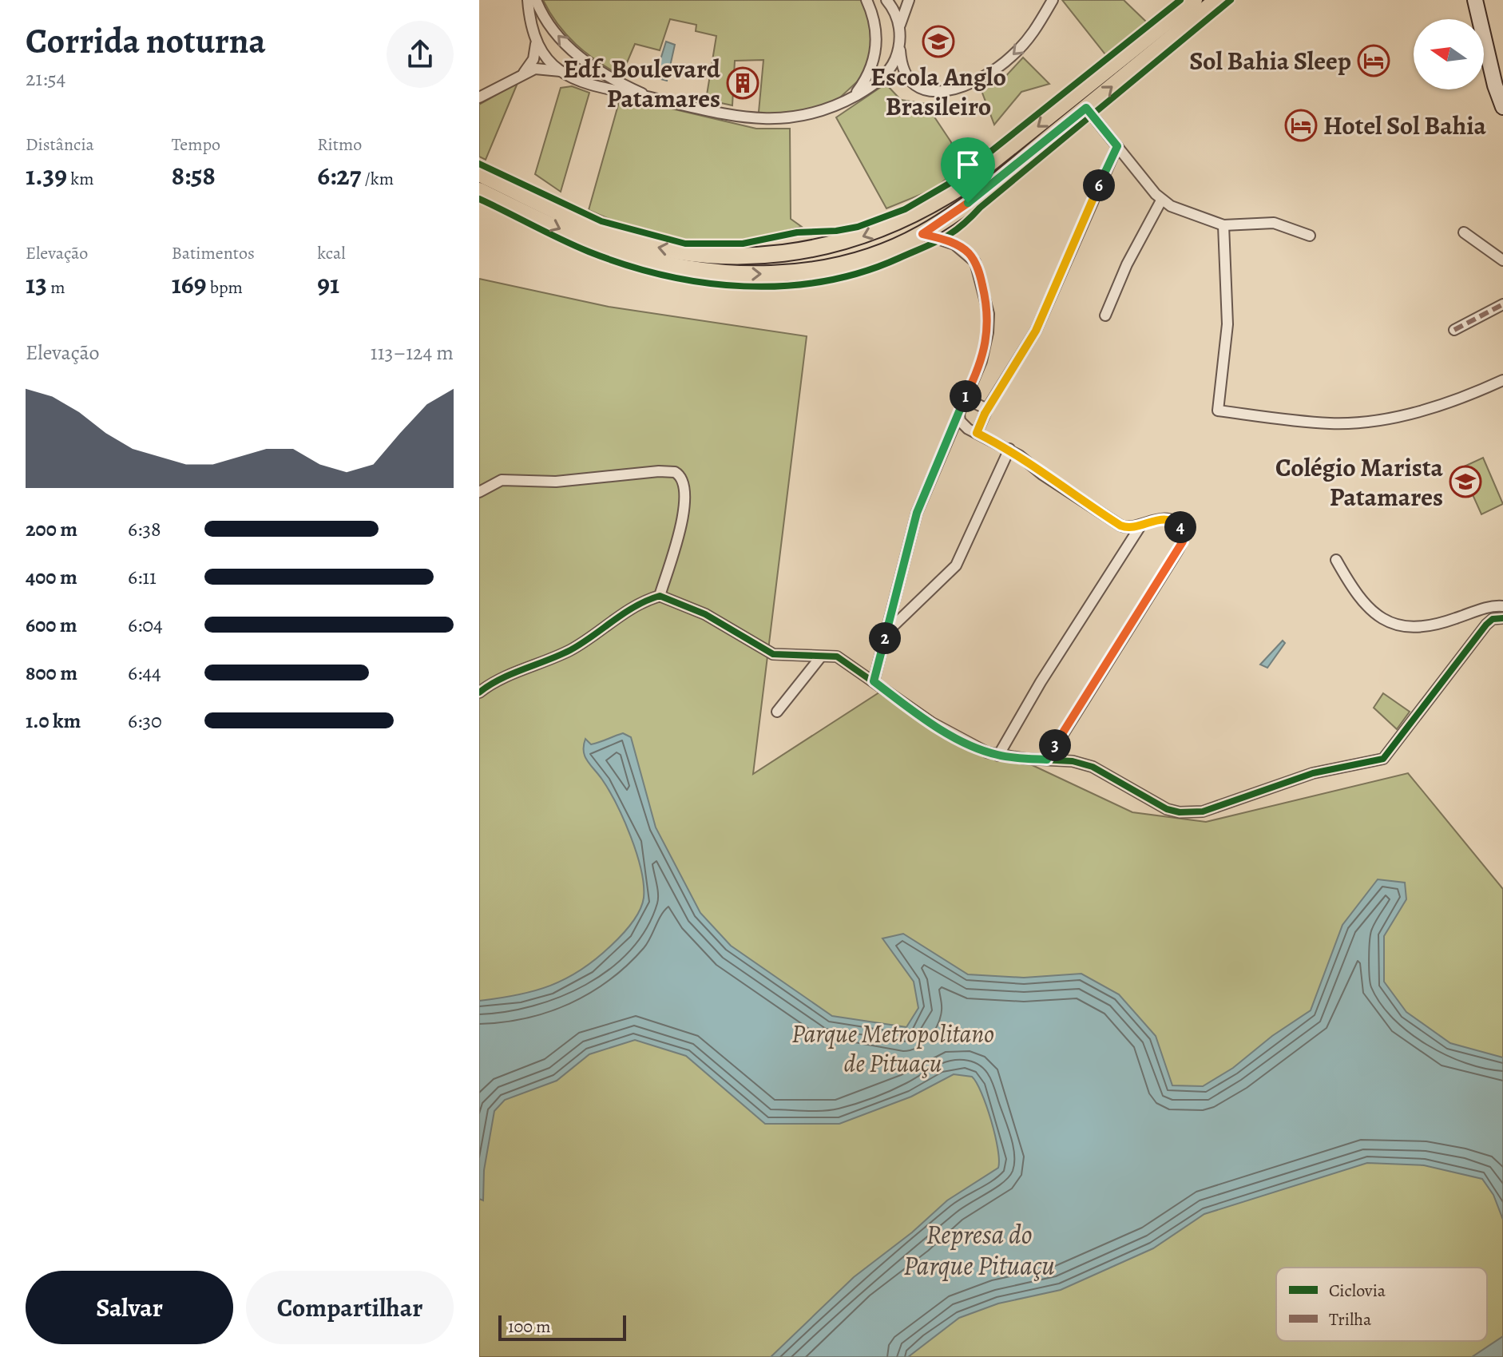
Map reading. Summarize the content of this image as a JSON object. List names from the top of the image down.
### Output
{
  "water": ["Represa do Parque Pituaçu"],
  "parks": ["Parque Metropolitano de Pituaçu"],
  "places": {
    "school or university": ["Escola Anglo Brasileiro", "Colégio Marista Patamares"],
    "hotel": ["Sol Bahia Sleep", "Hotel Sol Bahia"],
    "building": ["Edf. Boulevard Patamares"]
  },
  "legend": ["Ciclovia", "Trilha"],
  "scale_bar": "100 m",
  "north": "left",
  "page": {
    "heading": ["Corrida noturna", "21:54"],
    "stats": [
      ["Distância", "1.39 km"],
      ["Tempo", "8:58"],
      ["Ritmo", "6:27 /km"],
      ["Elevação", "13 m"],
      ["Batimentos", "169 bpm"],
      ["kcal", "91"]
    ],
    "pins": [
      "6",
      "1",
      "4",
      "2",
      "3"
    ],
    "chart": ["Elevação", "113–124 m"],
    "list": [
      {
        "name": "200 m",
        "note": "6:38"
      },
      {
        "name": "400 m",
        "note": "6:11"
      },
      {
        "name": "600 m",
        "note": "6:04"
      },
      {
        "name": "800 m",
        "note": "6:44"
      },
      {
        "name": "1.0 km",
        "note": "6:30"
      }
    ],
    "buttons": ["Salvar", "Compartilhar"],
    "scale": "100 m"
  }
}
